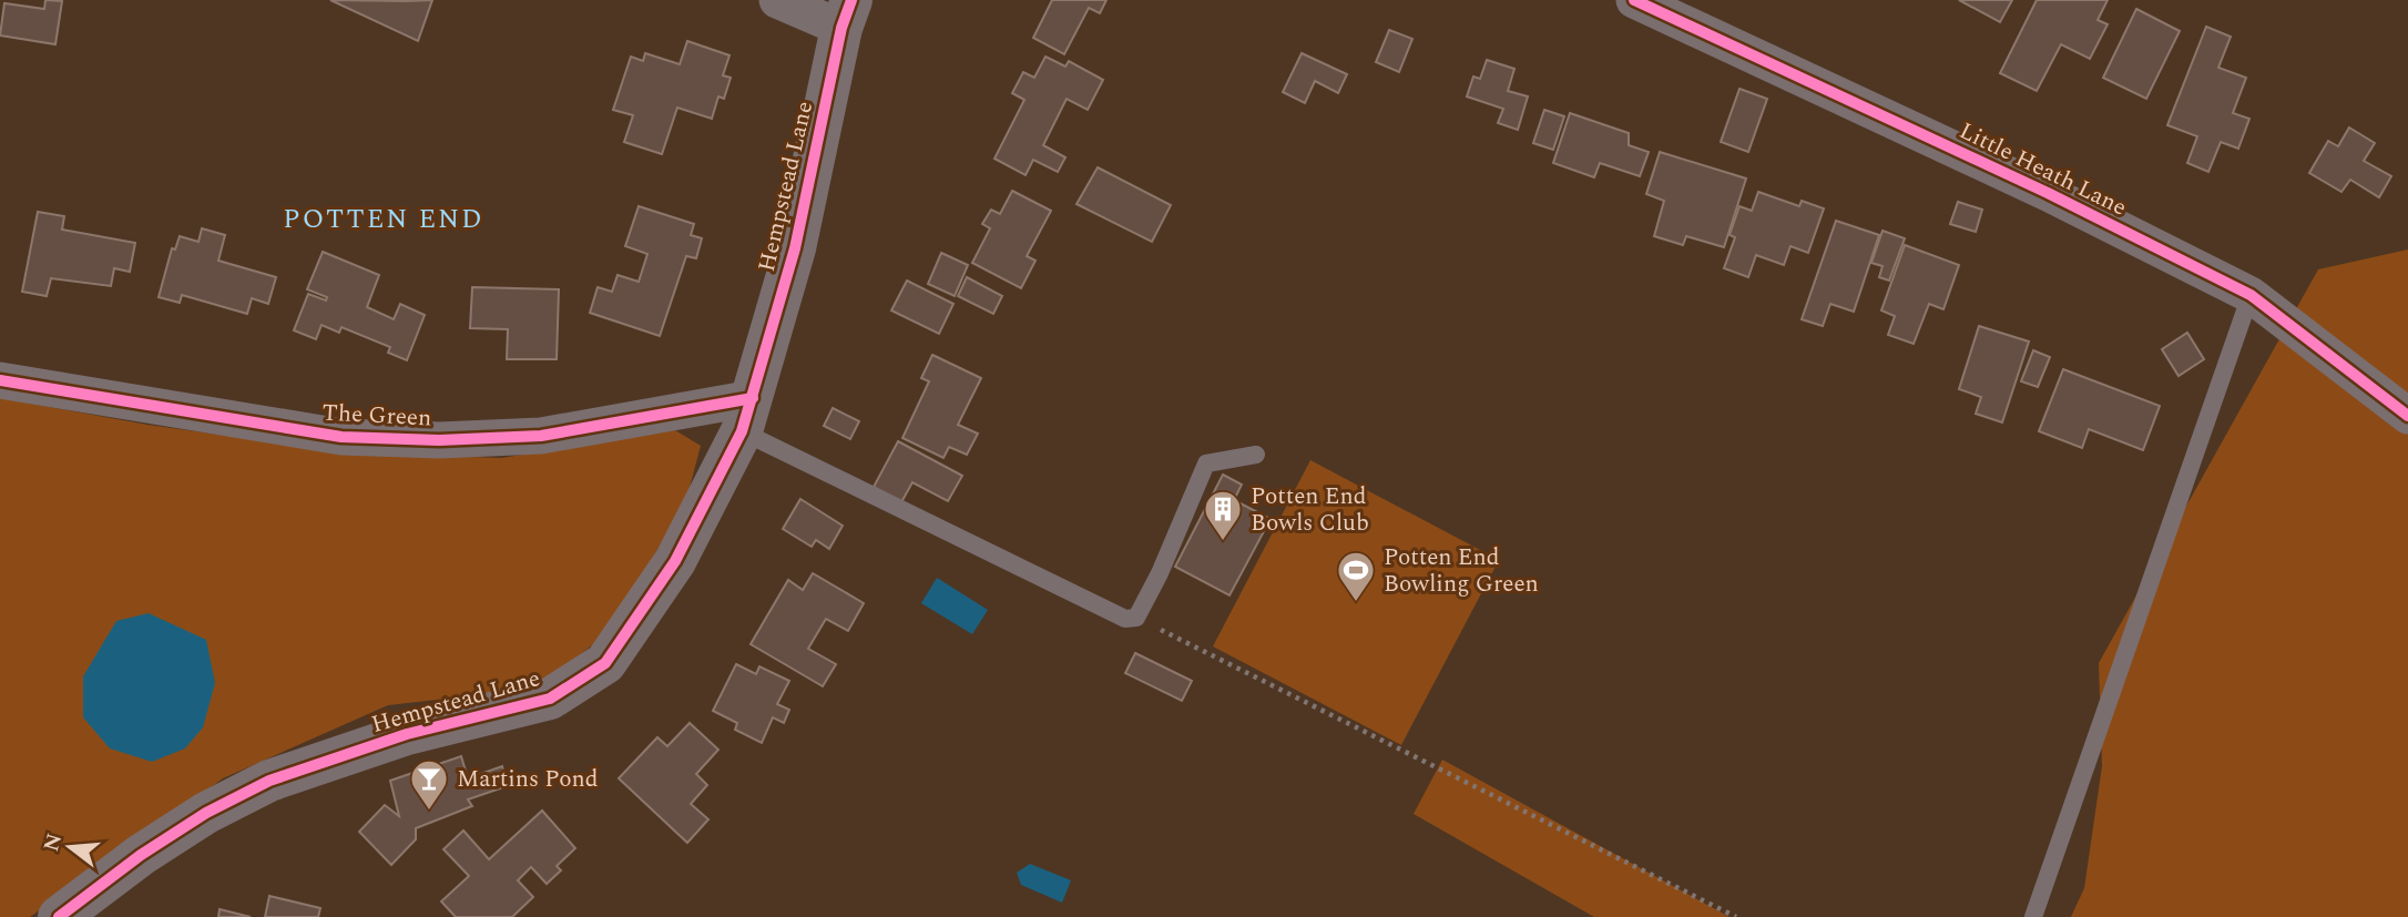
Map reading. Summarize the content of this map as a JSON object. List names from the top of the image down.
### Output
{
  "streets": {
    "street": ["Little Heath Lane", "Hempstead Lane", "The Green"]
  },
  "crossings": [
    ["Hempstead Lane", "The Green"]
  ],
  "districts": ["POTTEN END"],
  "places": {
    "building": ["Potten End Bowls Club"],
    "sports": ["Potten End Bowling Green"],
    "bar": ["Martins Pond"]
  },
  "north": "left"
}
